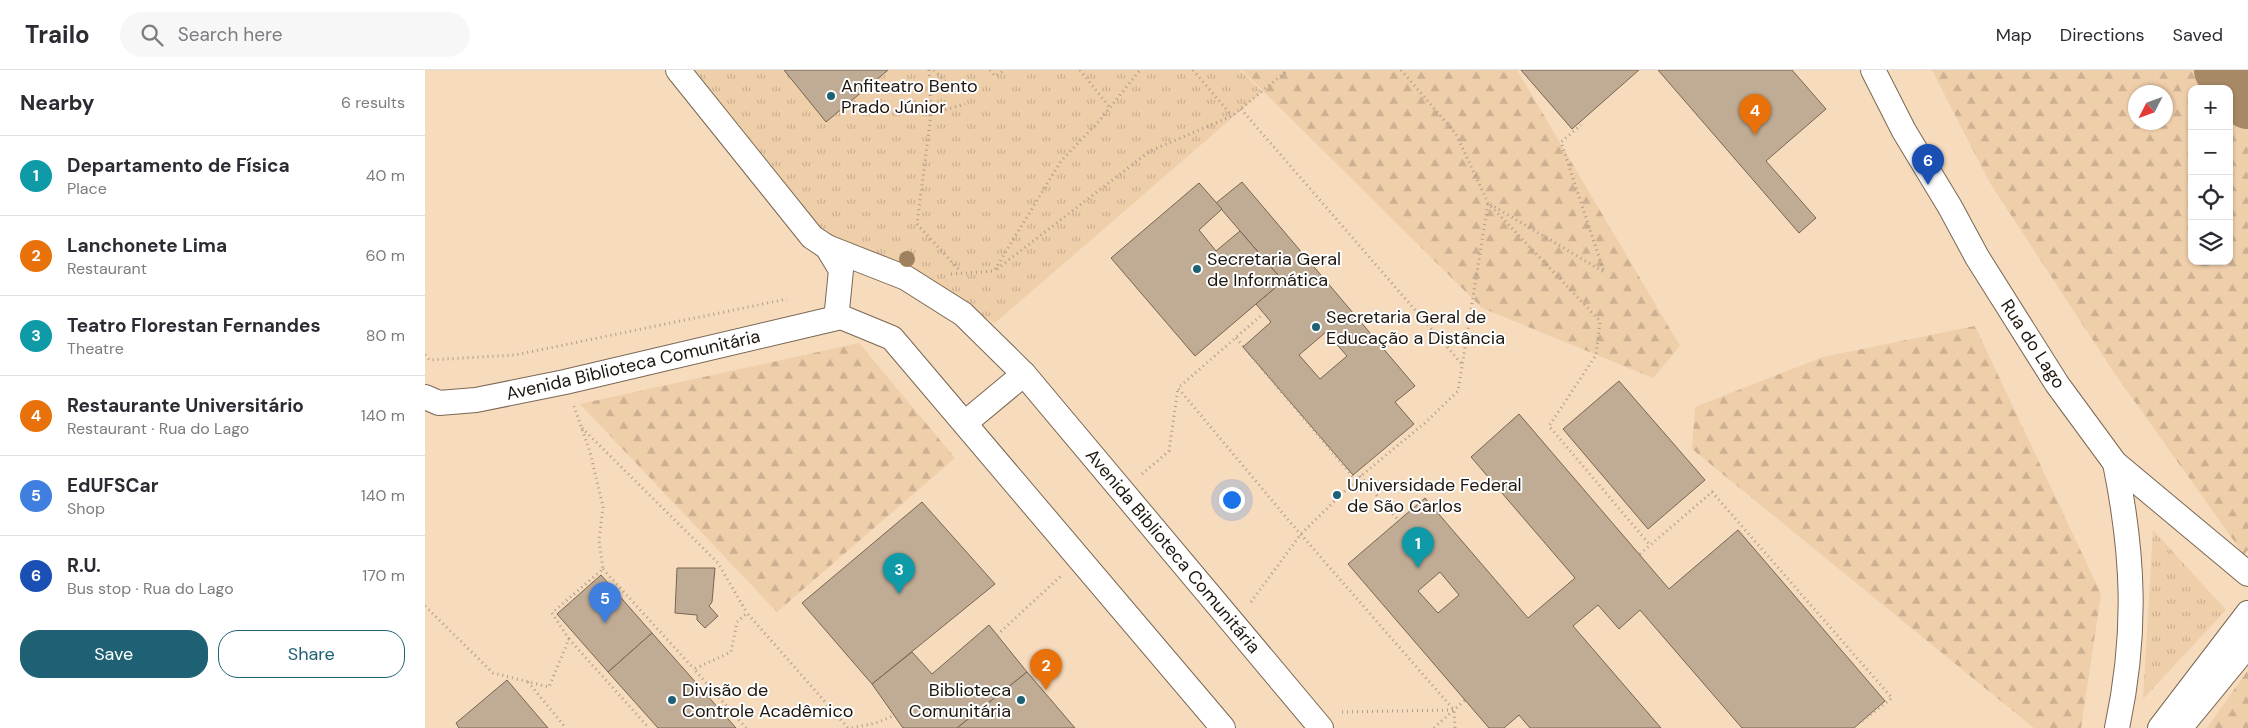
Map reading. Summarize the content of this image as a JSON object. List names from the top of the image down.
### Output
{
  "streets": {
    "street": ["Rua do Lago", "Avenida Biblioteca Comunitária"]
  },
  "places": [
    "Anfiteatro Bento Prado Júnior",
    "Secretaria Geral de Informática",
    "Secretaria Geral de Educação a Distância",
    "Universidade Federal de São Carlos",
    "Divisão de Controle Acadêmico",
    "Biblioteca Comunitária"
  ],
  "north": "bottom left",
  "page": {
    "header": "Trailo",
    "search": "Search here",
    "nav": ["Map", "Directions", "Saved"],
    "heading": ["Nearby", "6 results"],
    "map_buttons": ["+", "−"],
    "pins": [
      "4",
      "6",
      "1",
      "3",
      "5",
      "2"
    ],
    "list": [
      {
        "mark": "1",
        "name": "Departamento de Física",
        "note": "Place",
        "value": "40 m"
      },
      {
        "mark": "2",
        "name": "Lanchonete Lima",
        "note": "Restaurant",
        "value": "60 m"
      },
      {
        "mark": "3",
        "name": "Teatro Florestan Fernandes",
        "note": "Theatre",
        "value": "80 m"
      },
      {
        "mark": "4",
        "name": "Restaurante Universitário",
        "note": "Restaurant · Rua do Lago",
        "value": "140 m"
      },
      {
        "mark": "5",
        "name": "EdUFSCar",
        "note": "Shop",
        "value": "140 m"
      },
      {
        "mark": "6",
        "name": "R.U.",
        "note": "Bus stop · Rua do Lago",
        "value": "170 m"
      }
    ],
    "buttons": ["Save", "Share"]
  }
}
